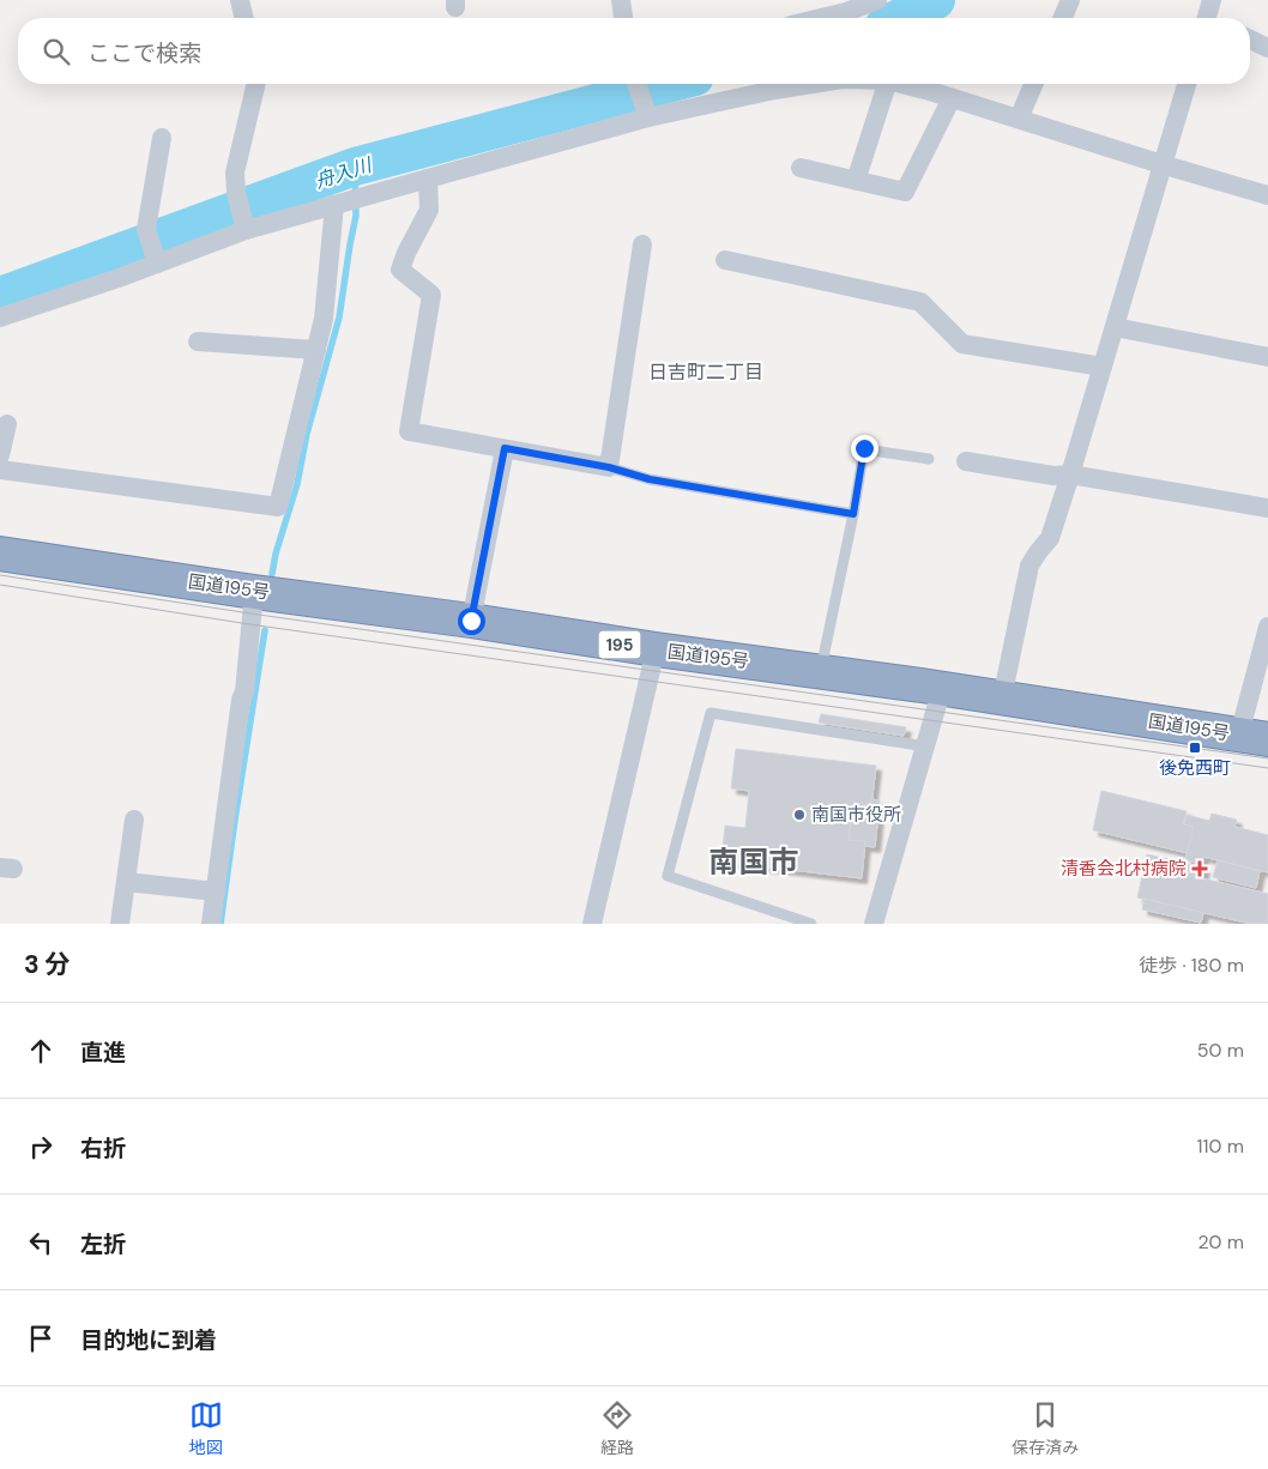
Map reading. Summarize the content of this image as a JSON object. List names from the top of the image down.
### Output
{
  "streets": {
    "highway": ["国道195号", "195"]
  },
  "districts": ["日吉町二丁目", "南国市"],
  "water": ["舟入川"],
  "places": {
    "transit": ["後免西町"],
    "other": ["南国市役所"],
    "health": ["清香会北村病院"]
  },
  "page": {
    "search": "ここで検索",
    "heading": ["3 分", "徒歩 · 180 m"],
    "list": [
      ["直進", "50 m"],
      ["右折", "110 m"],
      ["左折", "20 m"],
      "目的地に到着"
    ],
    "nav": ["地図", "経路", "保存済み"]
  }
}
